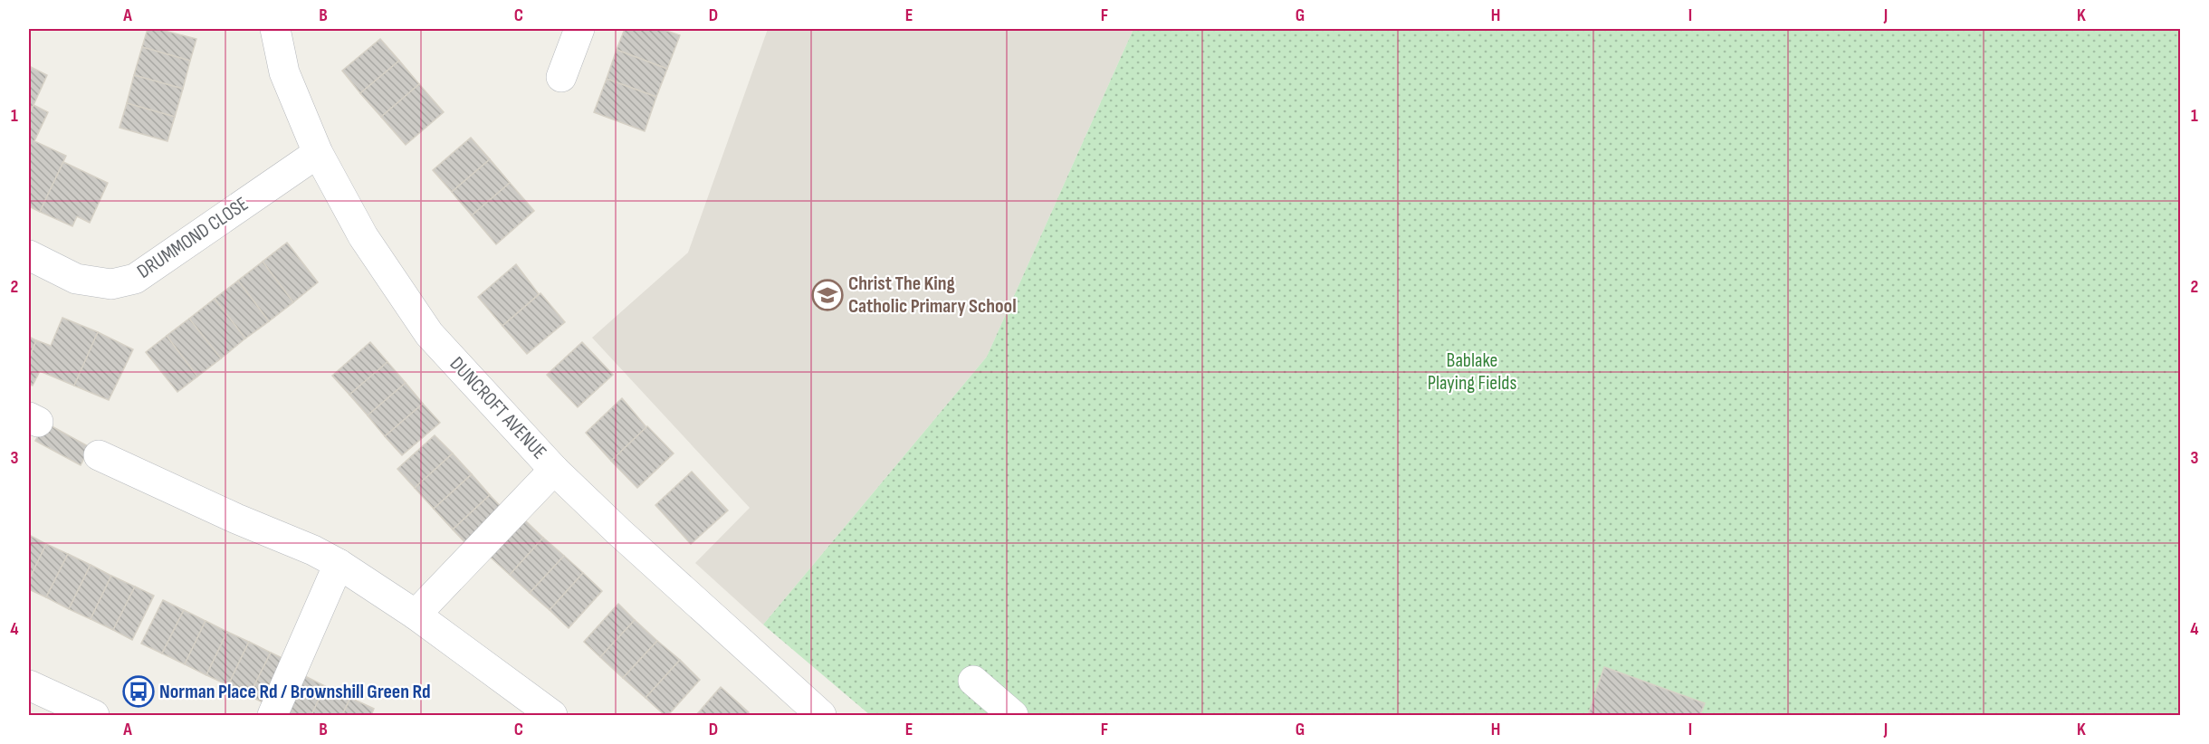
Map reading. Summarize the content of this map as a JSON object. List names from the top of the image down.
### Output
{
  "streets": {
    "street": ["DRUMMOND CLOSE", "DUNCROFT AVENUE"]
  },
  "crossings": [
    ["DRUMMOND CLOSE", "DUNCROFT AVENUE"]
  ],
  "parks": ["Bablake Playing Fields"],
  "places": {
    "school or university": ["Christ The King Catholic Primary School"],
    "bus stop": ["Norman Place Rd / Brownshill Green Rd"]
  },
  "grid": {
    "columns": [
      "A",
      "B",
      "C",
      "D",
      "E",
      "F",
      "G",
      "H",
      "I",
      "J",
      "K"
    ],
    "rows": [
      "1",
      "2",
      "3",
      "4"
    ]
  }
}
